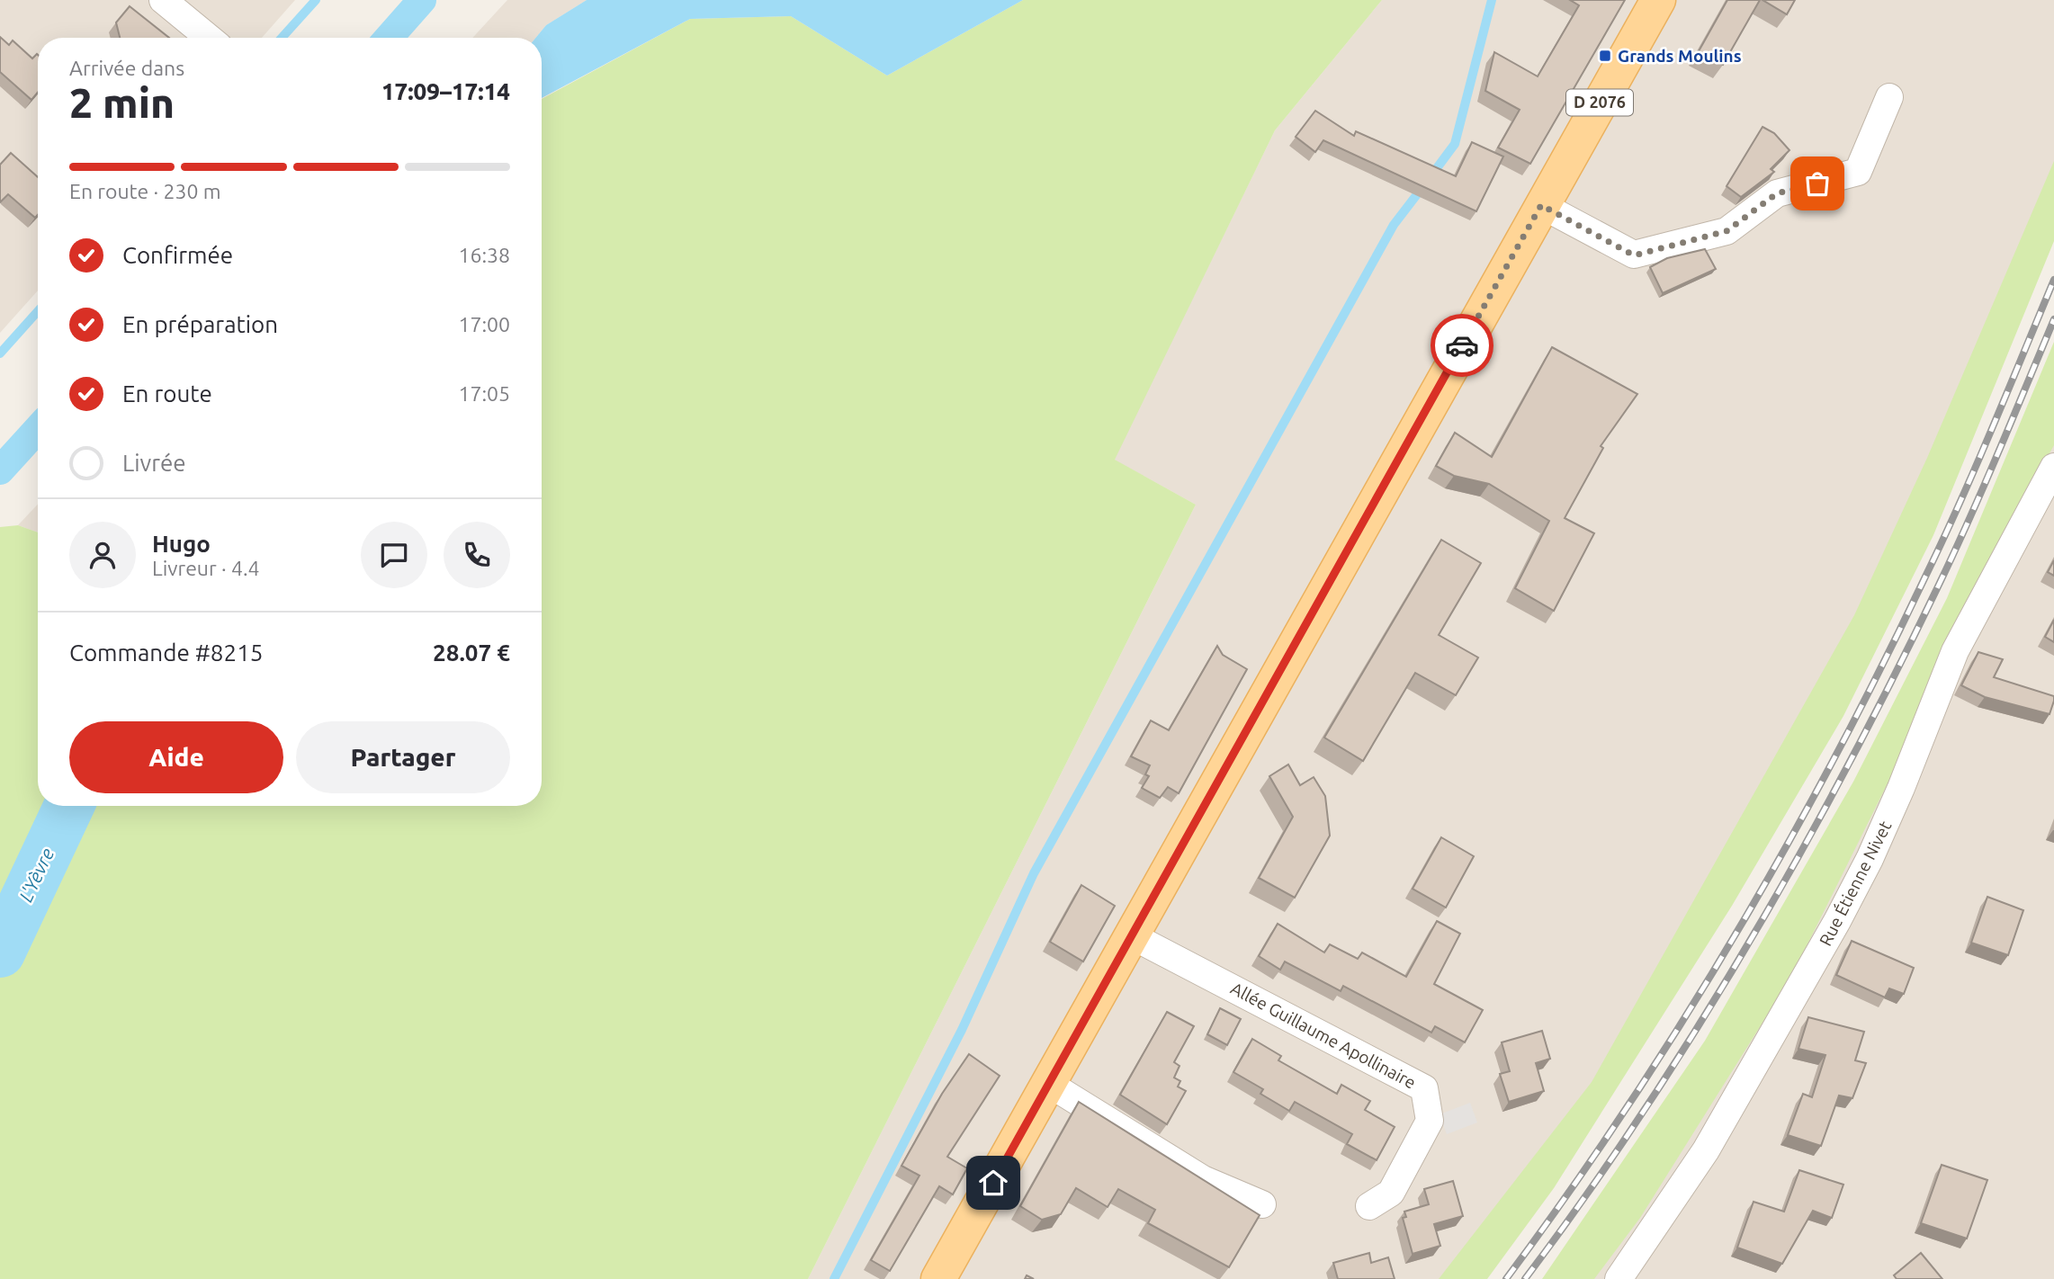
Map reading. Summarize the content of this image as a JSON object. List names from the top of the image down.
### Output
{
  "streets": {
    "main road": ["D 2076"],
    "street": ["Rue Étienne Nivet", "Allée Guillaume Apollinaire"]
  },
  "crossings": [
    ["D 2076", "Allée Guillaume Apollinaire"]
  ],
  "water": ["L'Yèvre"],
  "places": {
    "transit": ["Grands Moulins"]
  },
  "page": {
    "heading": ["2 min", "Arrivée dans", "17:09–17:14"],
    "panel": [
      "Hugo",
      "Livreur · 4.4",
      "Commande #8215",
      "28.07 €"
    ],
    "bar": "En route · 230 m",
    "list": [
      ["Confirmée", "16:38"],
      ["En préparation", "17:00"],
      ["En route", "17:05"],
      "Livrée"
    ],
    "buttons": ["Aide", "Partager"]
  }
}
